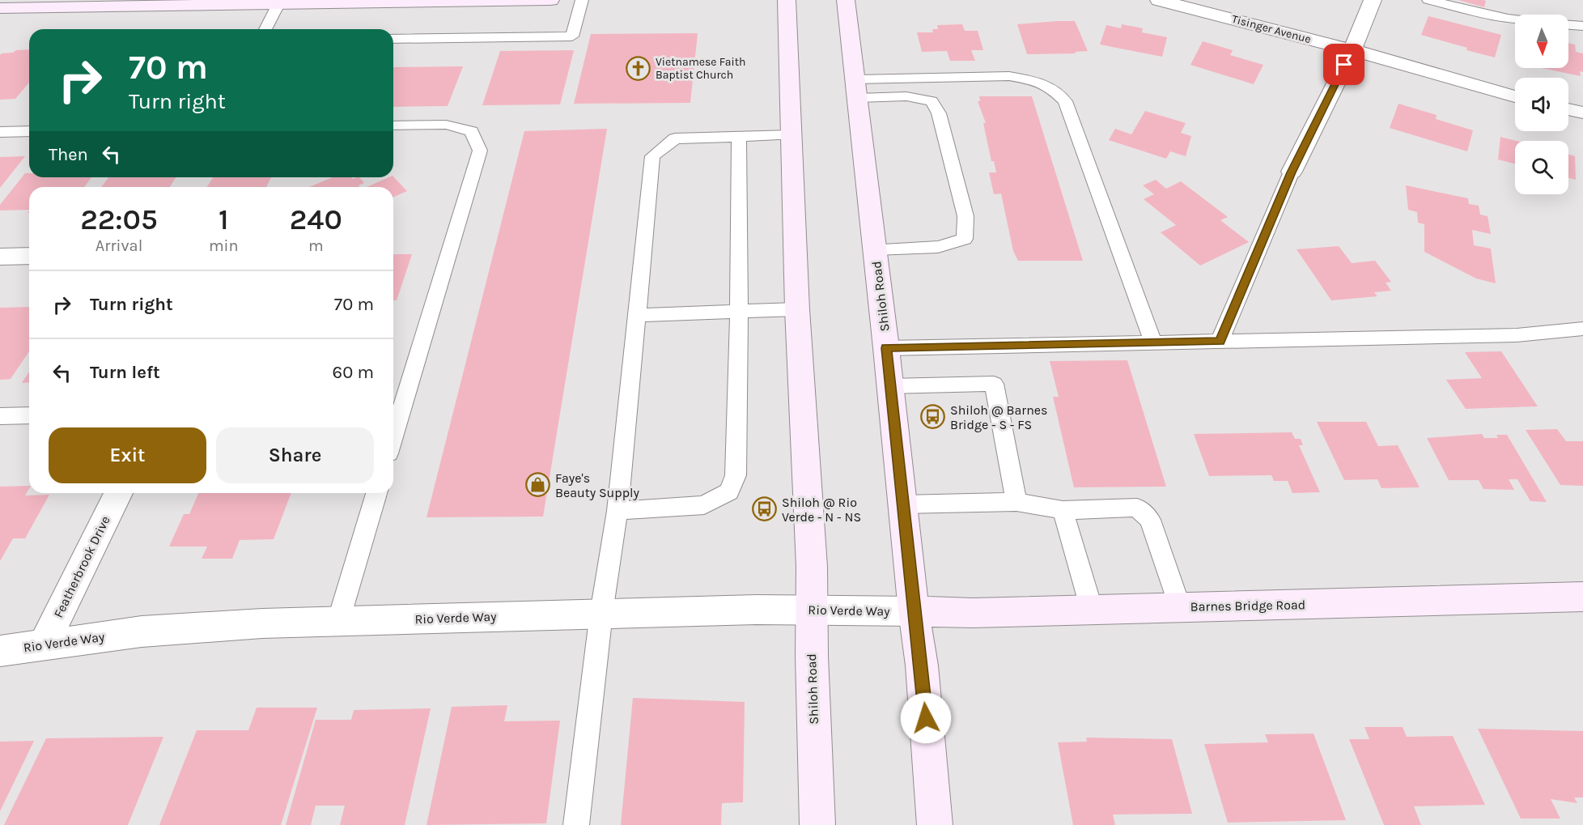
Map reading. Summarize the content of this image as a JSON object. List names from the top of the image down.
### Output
{
  "streets": {
    "main road": ["Shiloh Road", "Barnes Bridge Road"],
    "street": ["Tisinger Avenue", "Featherbrook Drive", "Rio Verde Way"]
  },
  "crossings": [
    ["Shiloh Road", "Barnes Bridge Road"],
    ["Shiloh Road", "Rio Verde Way"],
    ["Featherbrook Drive", "Rio Verde Way"],
    ["Barnes Bridge Road", "Rio Verde Way"]
  ],
  "places": {
    "church": ["Vietnamese Faith Baptist Church"],
    "bus stop": ["Shiloh @ Barnes Bridge - S - FS", "Shiloh @ Rio Verde - N - NS"],
    "shop": ["Faye's Beauty Supply"]
  },
  "north": "bottom",
  "page": {
    "turn": ["70 m", "Turn right"],
    "then": "Then",
    "eta": [
      "22:05",
      "Arrival",
      "1",
      "min",
      "240",
      "m"
    ],
    "list": [
      {
        "name": "Turn right",
        "value": "70 m"
      },
      {
        "name": "Turn left",
        "value": "60 m"
      }
    ],
    "buttons": ["Exit", "Share"]
  }
}
